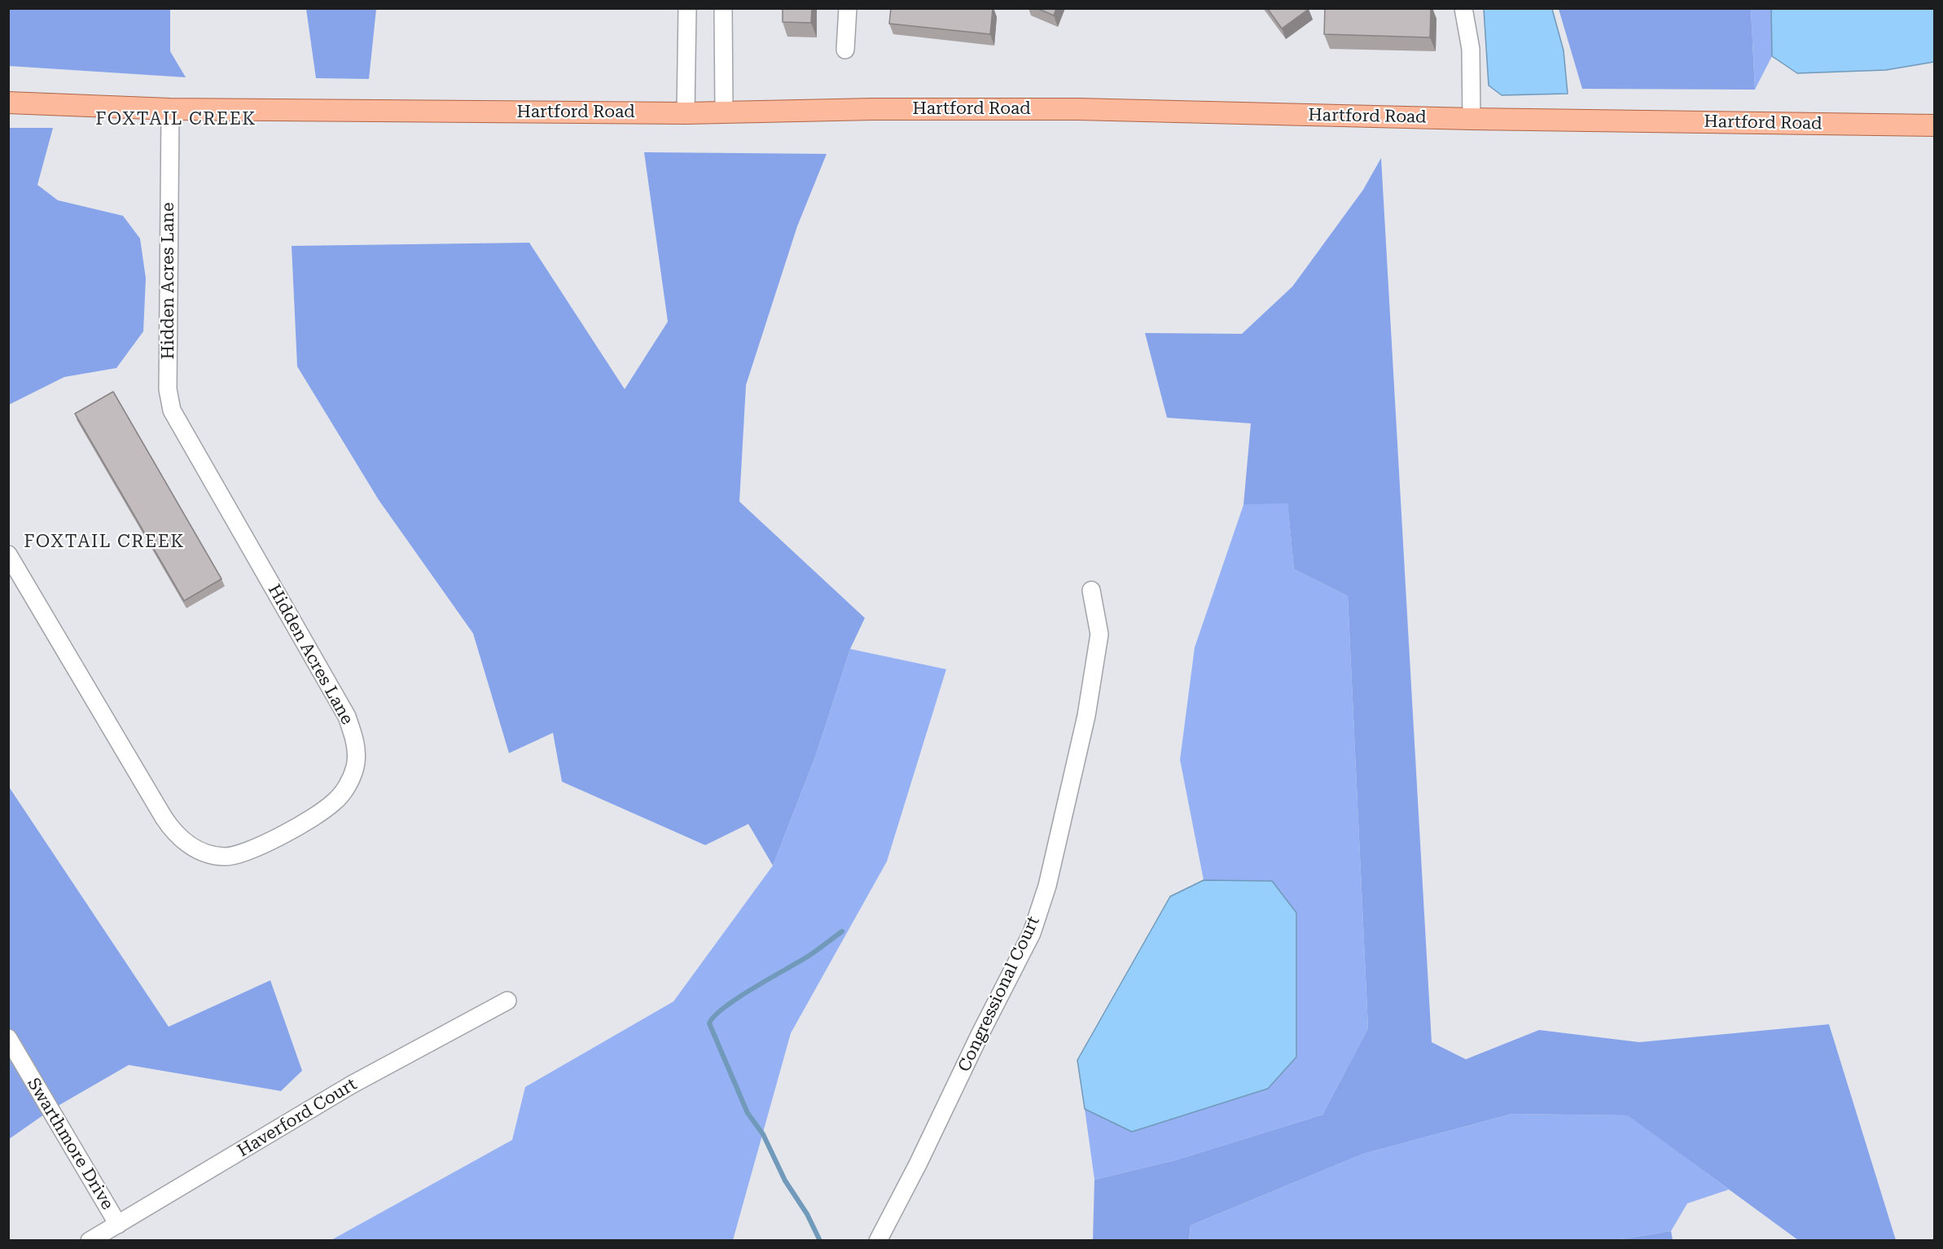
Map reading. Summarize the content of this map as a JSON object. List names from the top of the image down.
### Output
{
  "streets": {
    "main road": ["Hartford Road"],
    "street": [
      "Hidden Acres Lane",
      "Congressional Court",
      "Haverford Court",
      "Swarthmore Drive"
    ]
  },
  "crossings": [
    ["Hartford Road", "Hidden Acres Lane"],
    ["Haverford Court", "Swarthmore Drive"]
  ],
  "districts": ["FOXTAIL CREEK", "FOXTAIL CREEK"]
}
